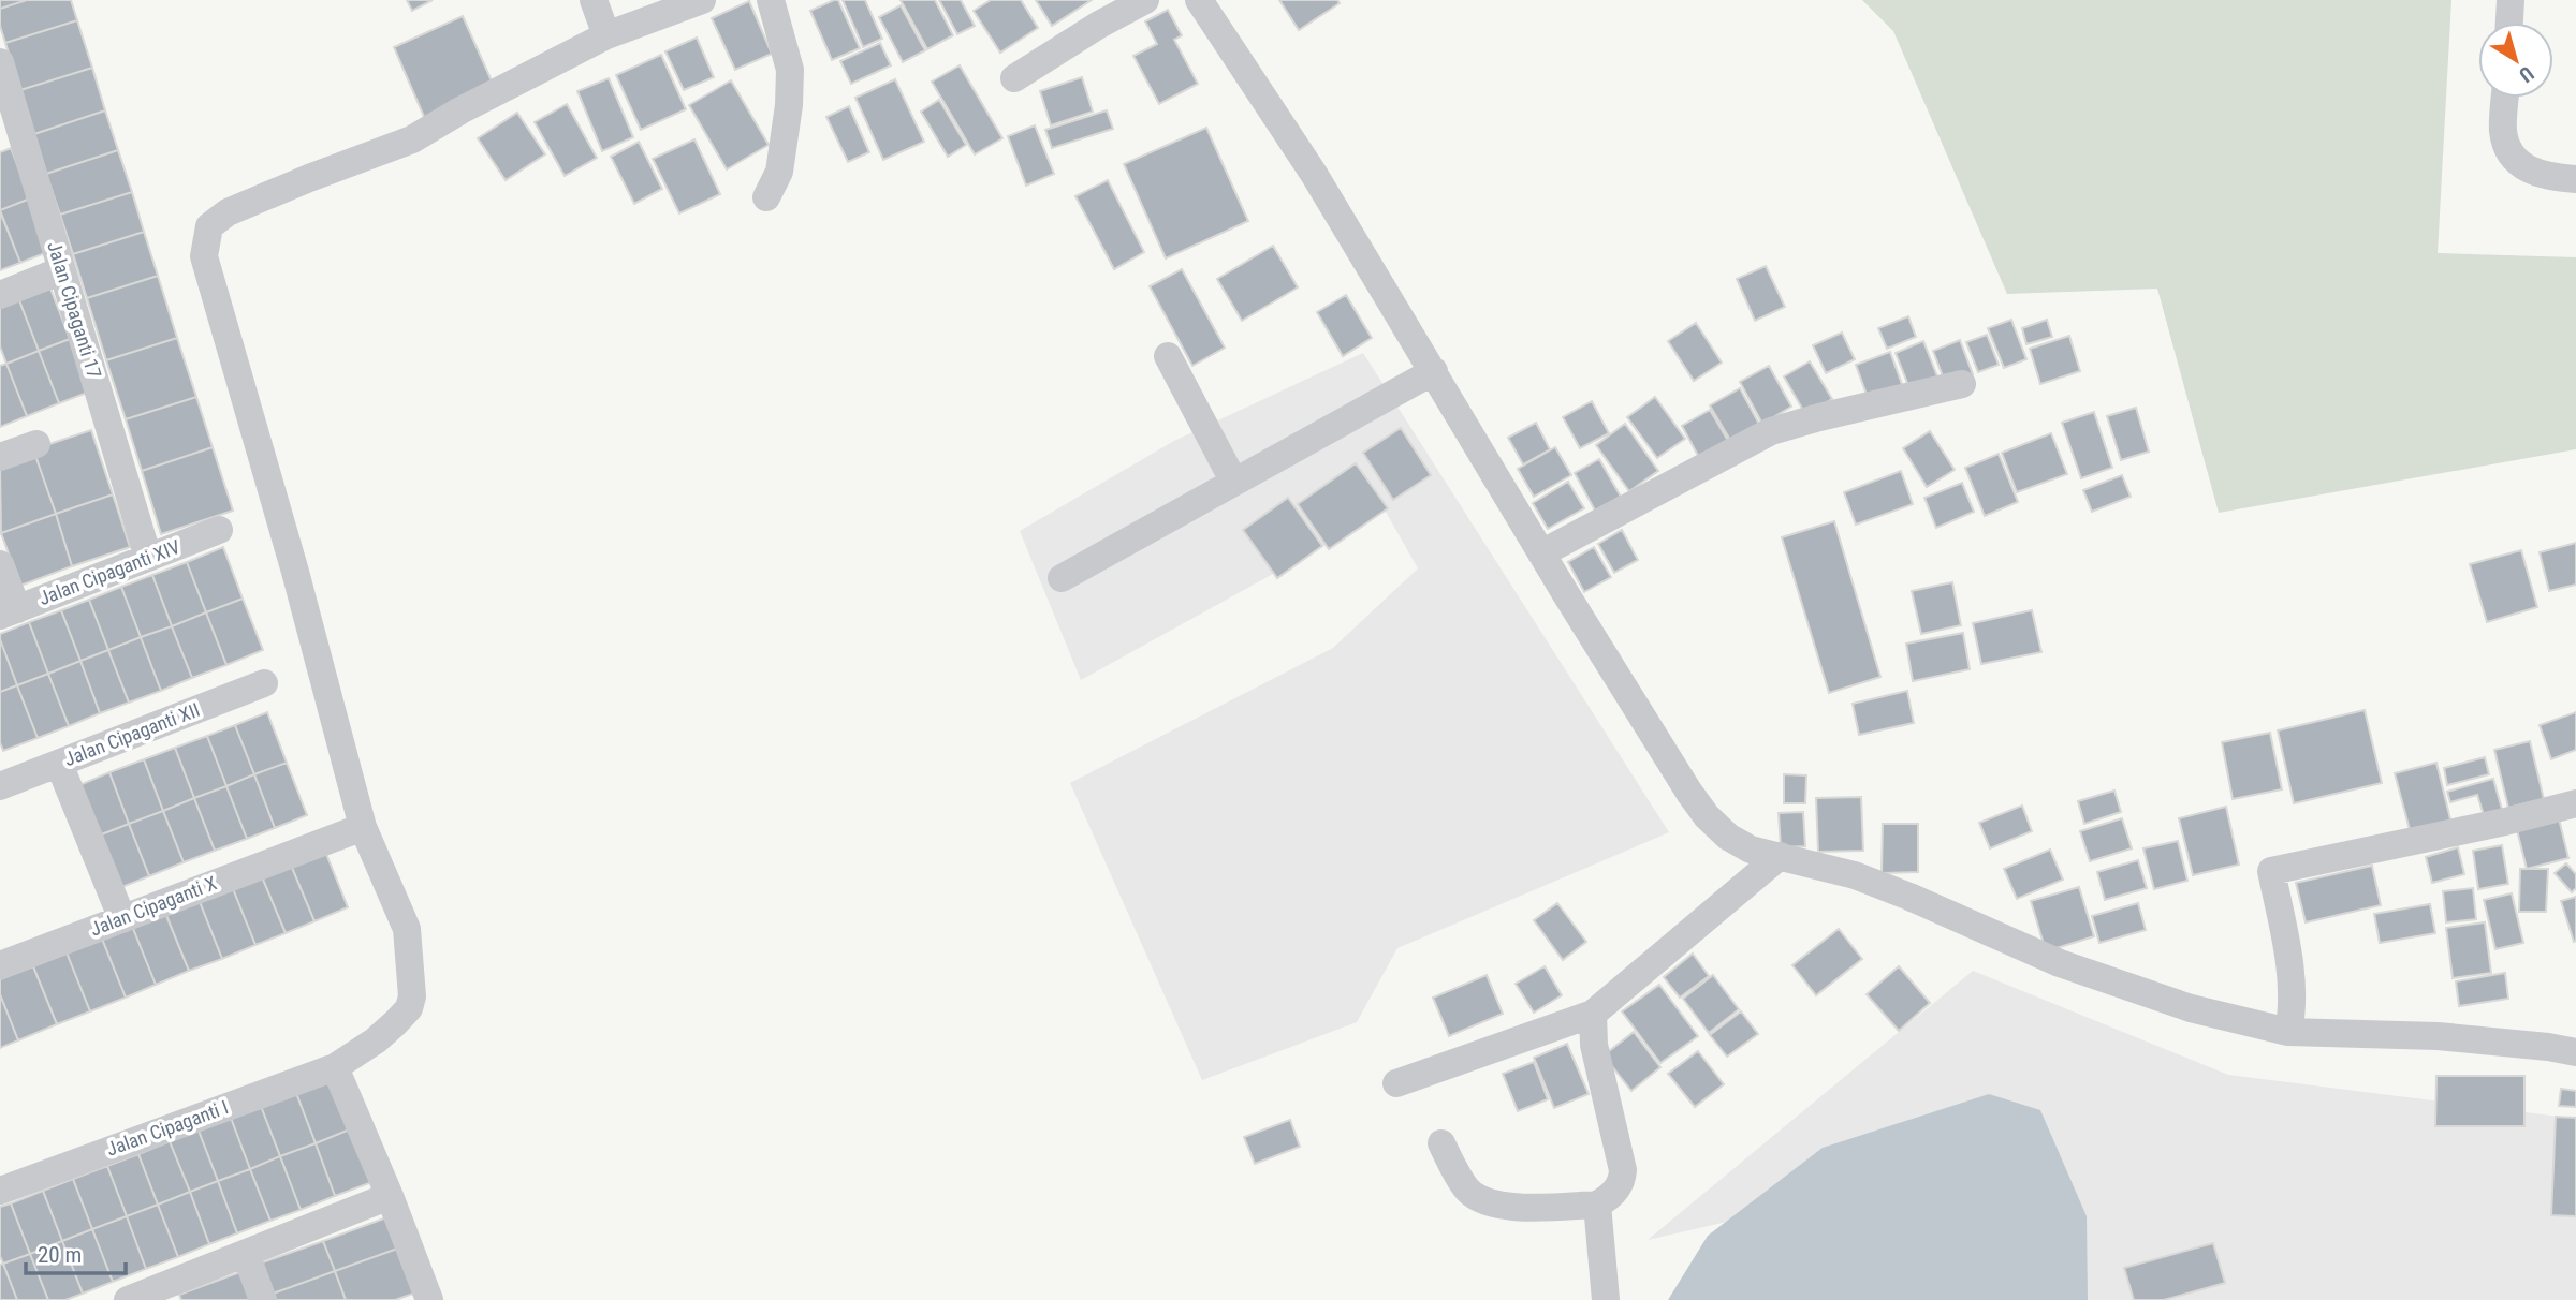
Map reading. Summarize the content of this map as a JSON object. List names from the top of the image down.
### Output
{
  "streets": {
    "street": [
      "Jalan Cipaganti 17",
      "Jalan Cipaganti XIV",
      "Jalan Cipaganti XII",
      "Jalan Cipaganti X",
      "Jalan Cipaganti I"
    ]
  },
  "crossings": [
    ["Jalan Cipaganti 17", "Jalan Cipaganti XIV"],
    ["Jalan Cipaganti X", "Jalan Cipaganti I"]
  ],
  "scale_bar": "20 m",
  "north": "bottom right"
}
